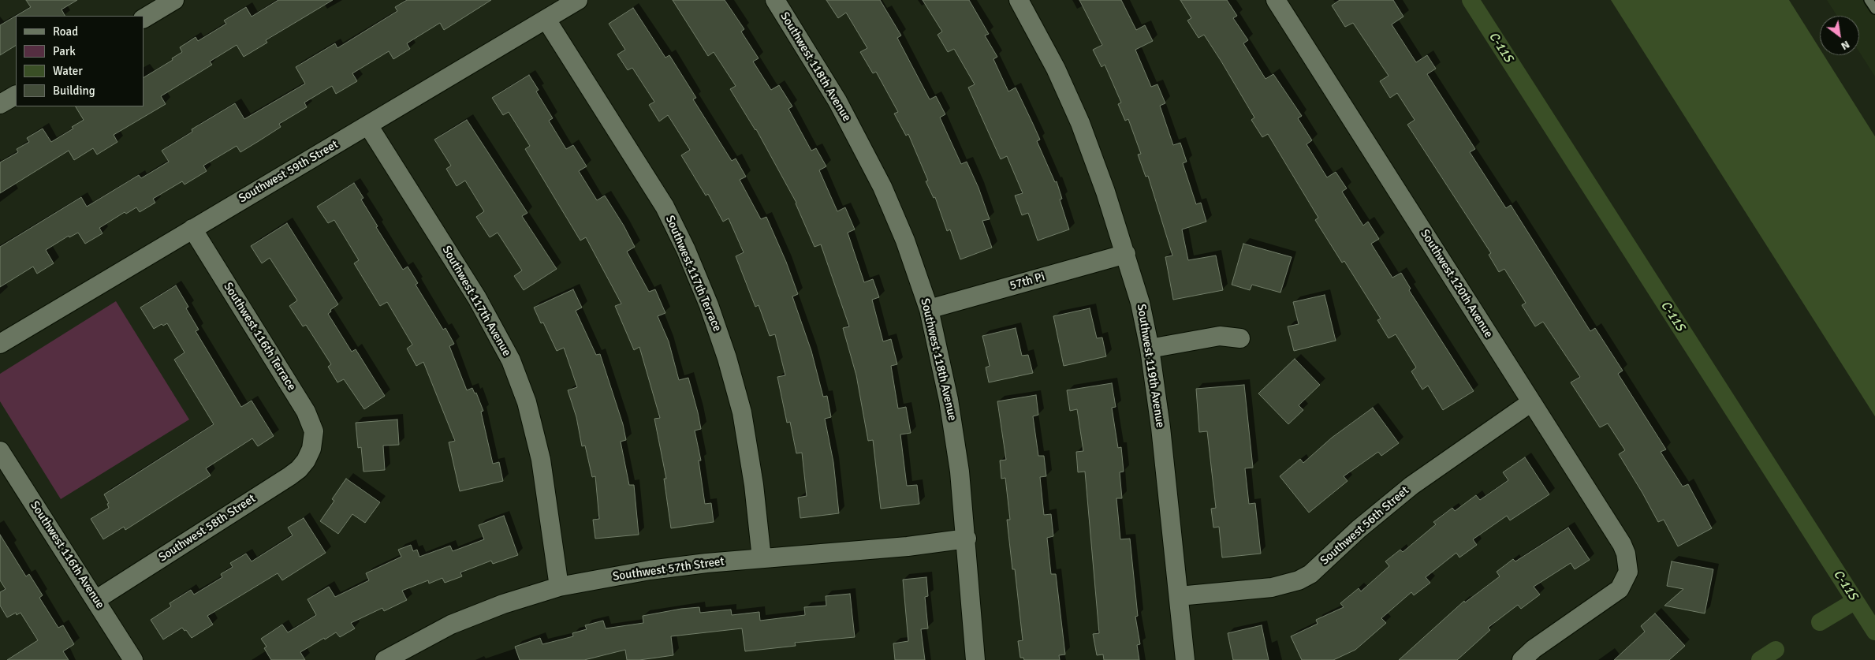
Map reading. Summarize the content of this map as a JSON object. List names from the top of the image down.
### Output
{
  "streets": {
    "street": [
      "Southwest 118th Avenue",
      "Southwest 59th Street",
      "Southwest 117th Terrace",
      "57th Pi",
      "Southwest 120th Avenue",
      "Southwest 117th Avenue",
      "Southwest 116th Terrace",
      "Southwest 119th Avenue",
      "Southwest 56th Street",
      "Southwest 58th Street",
      "Southwest 116th Avenue",
      "Southwest 57th Street"
    ]
  },
  "crossings": [
    ["Southwest 118th Avenue", "57th Pi"],
    ["Southwest 118th Avenue", "Southwest 57th Street"],
    ["Southwest 59th Street", "Southwest 117th Terrace"],
    ["Southwest 59th Street", "Southwest 117th Avenue"],
    ["Southwest 59th Street", "Southwest 116th Terrace"],
    ["Southwest 117th Terrace", "Southwest 57th Street"],
    ["57th Pi", "Southwest 119th Avenue"],
    ["Southwest 120th Avenue", "Southwest 56th Street"],
    ["Southwest 117th Avenue", "Southwest 57th Street"],
    ["Southwest 116th Terrace", "Southwest 58th Street"],
    ["Southwest 119th Avenue", "Southwest 56th Street"],
    ["Southwest 58th Street", "Southwest 116th Avenue"]
  ],
  "water": ["C-11S"],
  "legend": [
    "Road",
    "Park",
    "Water",
    "Building"
  ],
  "north": "bottom right"
}
